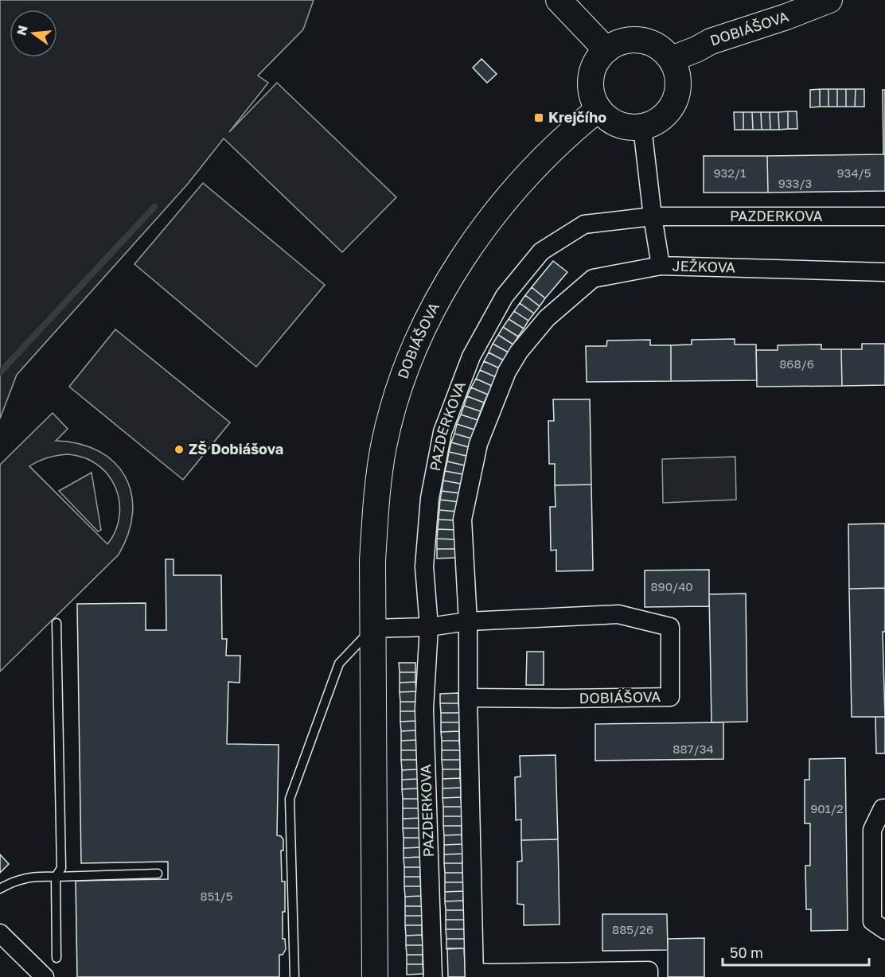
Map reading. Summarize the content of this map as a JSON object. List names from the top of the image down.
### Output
{
  "streets": {
    "street": ["DOBIÁŠOVA", "PAZDERKOVA", "JEŽKOVA"]
  },
  "crossings": [
    ["DOBIÁŠOVA", "PAZDERKOVA"],
    ["DOBIÁŠOVA", "JEŽKOVA"],
    ["PAZDERKOVA", "JEŽKOVA"]
  ],
  "places": {
    "transit": ["Krejčího"],
    "other": ["ZŠ Dobiášova"]
  },
  "house_numbers": [
    "932/1",
    "934/5",
    "933/3",
    "868/6",
    "890/40",
    "887/34",
    "901/2",
    "851/5",
    "885/26"
  ],
  "scale_bar": "50 m",
  "north": "left"
}
